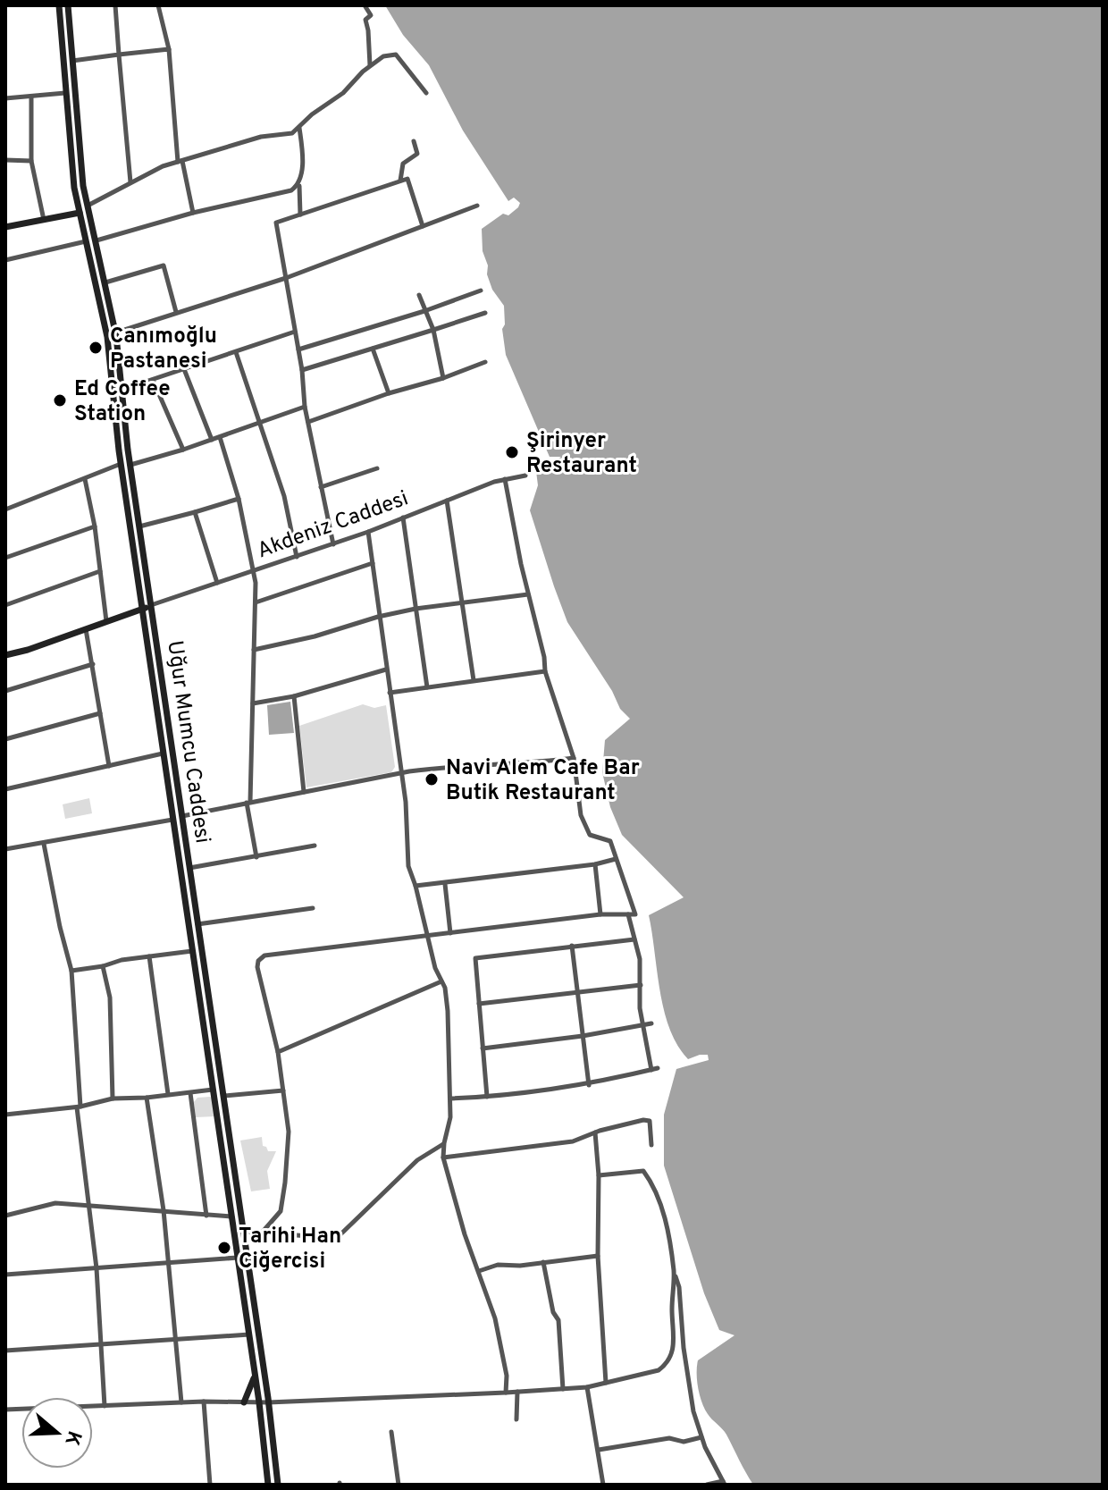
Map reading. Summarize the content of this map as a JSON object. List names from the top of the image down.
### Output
{
  "streets": {
    "street": ["Akdeniz Caddesi", "Uğur Mumcu Caddesi"]
  },
  "crossings": [
    ["Akdeniz Caddesi", "Uğur Mumcu Caddesi"]
  ],
  "places": [
    "Canımoğlu Pastanesi",
    "Ed Coffee Station",
    "Şirinyer Restaurant",
    "Navi Alem Cafe Bar Butik Restaurant",
    "Tarihi Han Ciğercisi"
  ],
  "north": "right"
}
